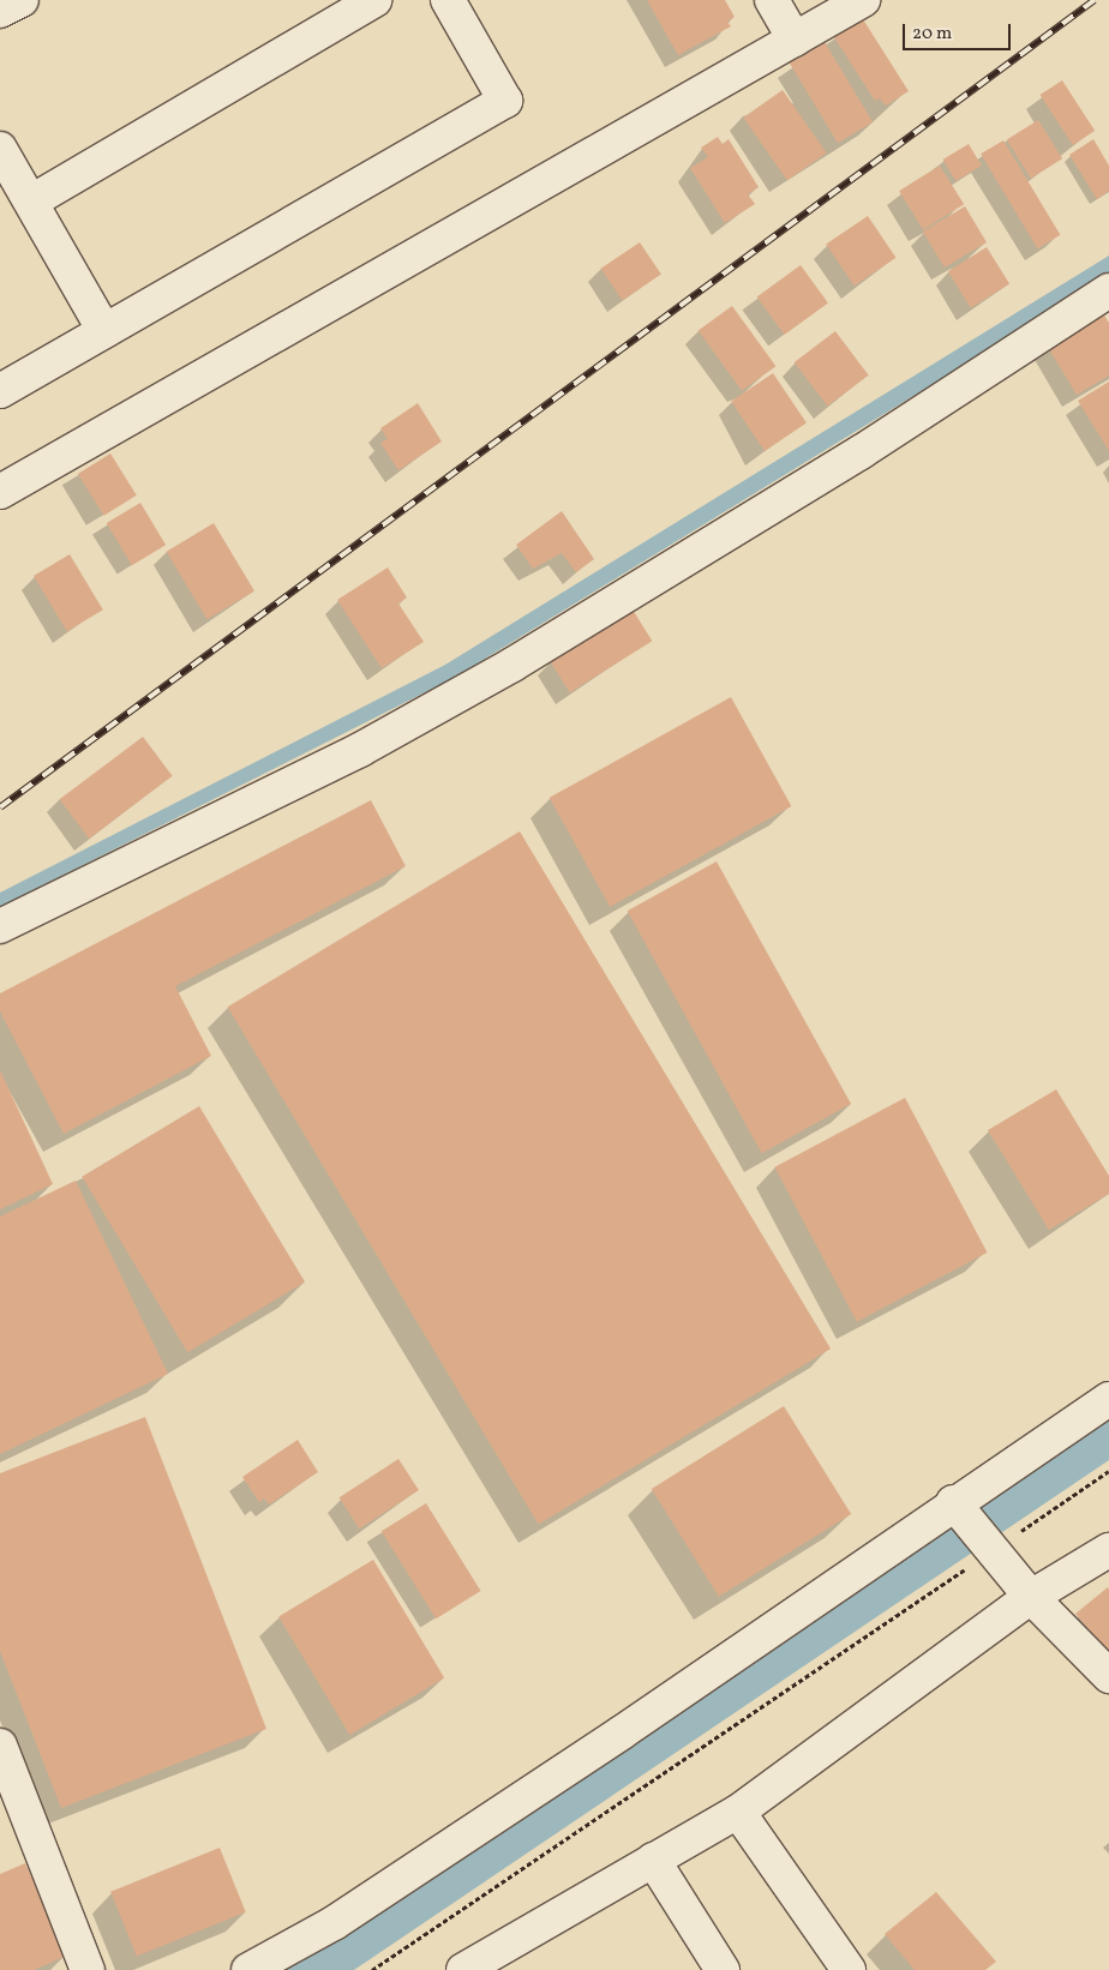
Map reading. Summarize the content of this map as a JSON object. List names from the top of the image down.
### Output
{
  "scale_bar": "20 m"
}
